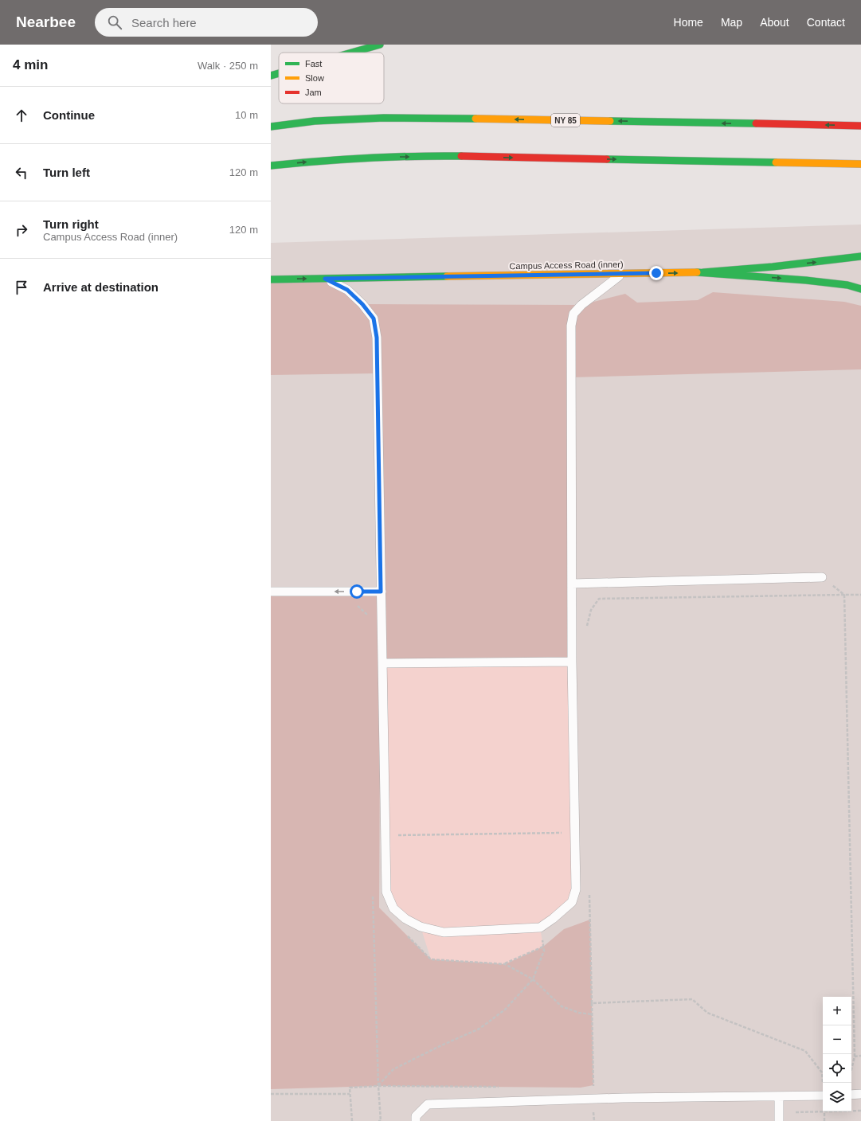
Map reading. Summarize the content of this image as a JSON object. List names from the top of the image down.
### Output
{
  "streets": {
    "main road": ["NY 85", "Campus Access Road (inner)"]
  },
  "legend": ["Fast", "Slow", "Jam"],
  "page": {
    "header": "Nearbee",
    "search": "Search here",
    "nav": [
      "Home",
      "Map",
      "About",
      "Contact"
    ],
    "heading": ["4 min", "Walk · 250 m"],
    "list": [
      ["Continue", "10 m"],
      ["Turn left", "120 m"],
      ["Turn right", "Campus Access Road (inner)", "120 m"],
      "Arrive at destination"
    ],
    "map_buttons": ["+", "−"]
  }
}
